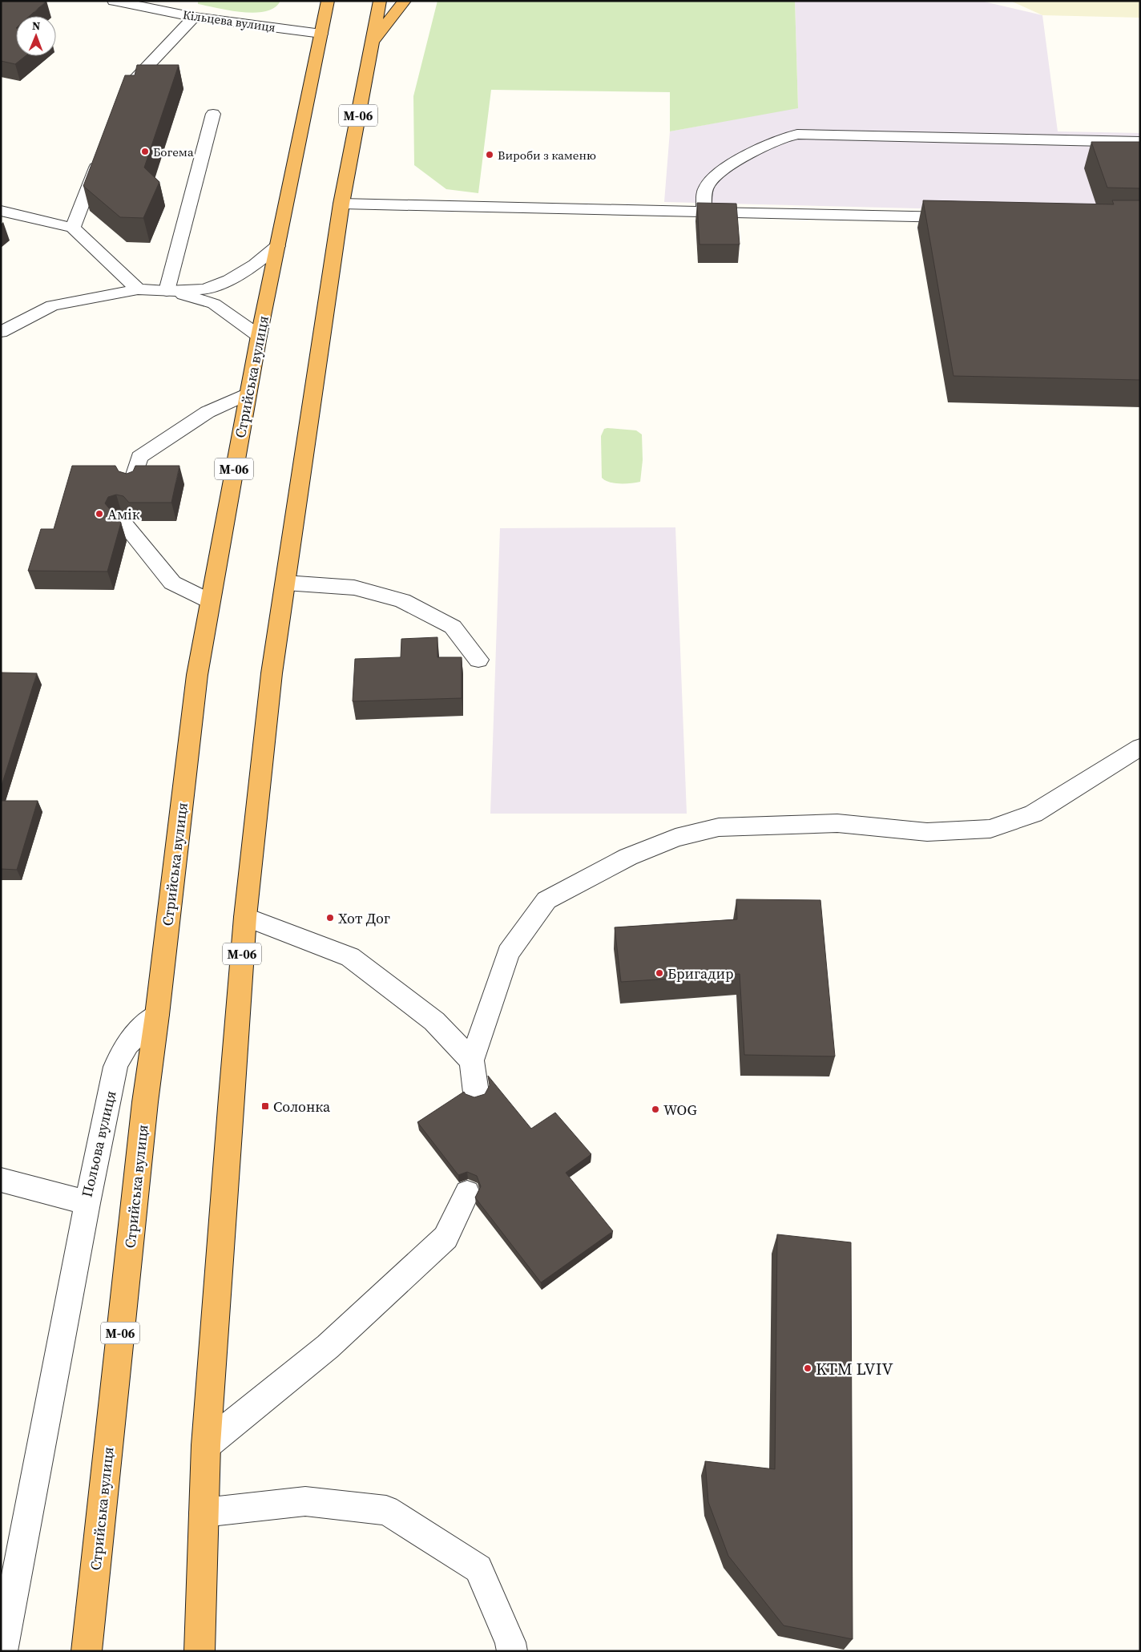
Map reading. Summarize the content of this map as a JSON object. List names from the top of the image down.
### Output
{
  "streets": {
    "highway": ["М-06", "Стрийська вулиця"],
    "street": ["Кільцева вулиця", "Польова вулиця"]
  },
  "crossings": [
    ["Кільцева вулиця", "М-06"],
    ["Кільцева вулиця", "Стрийська вулиця"],
    ["М-06", "Стрийська вулиця"],
    ["Стрийська вулиця", "Польова вулиця"]
  ],
  "places": {
    "other": [
      "Богема",
      "Вироби з каменю",
      "Амік",
      "Хот Дог",
      "Бригадир",
      "WOG",
      "KTM LVIV"
    ],
    "transit": ["Солонка"]
  },
  "north": "top"
}
